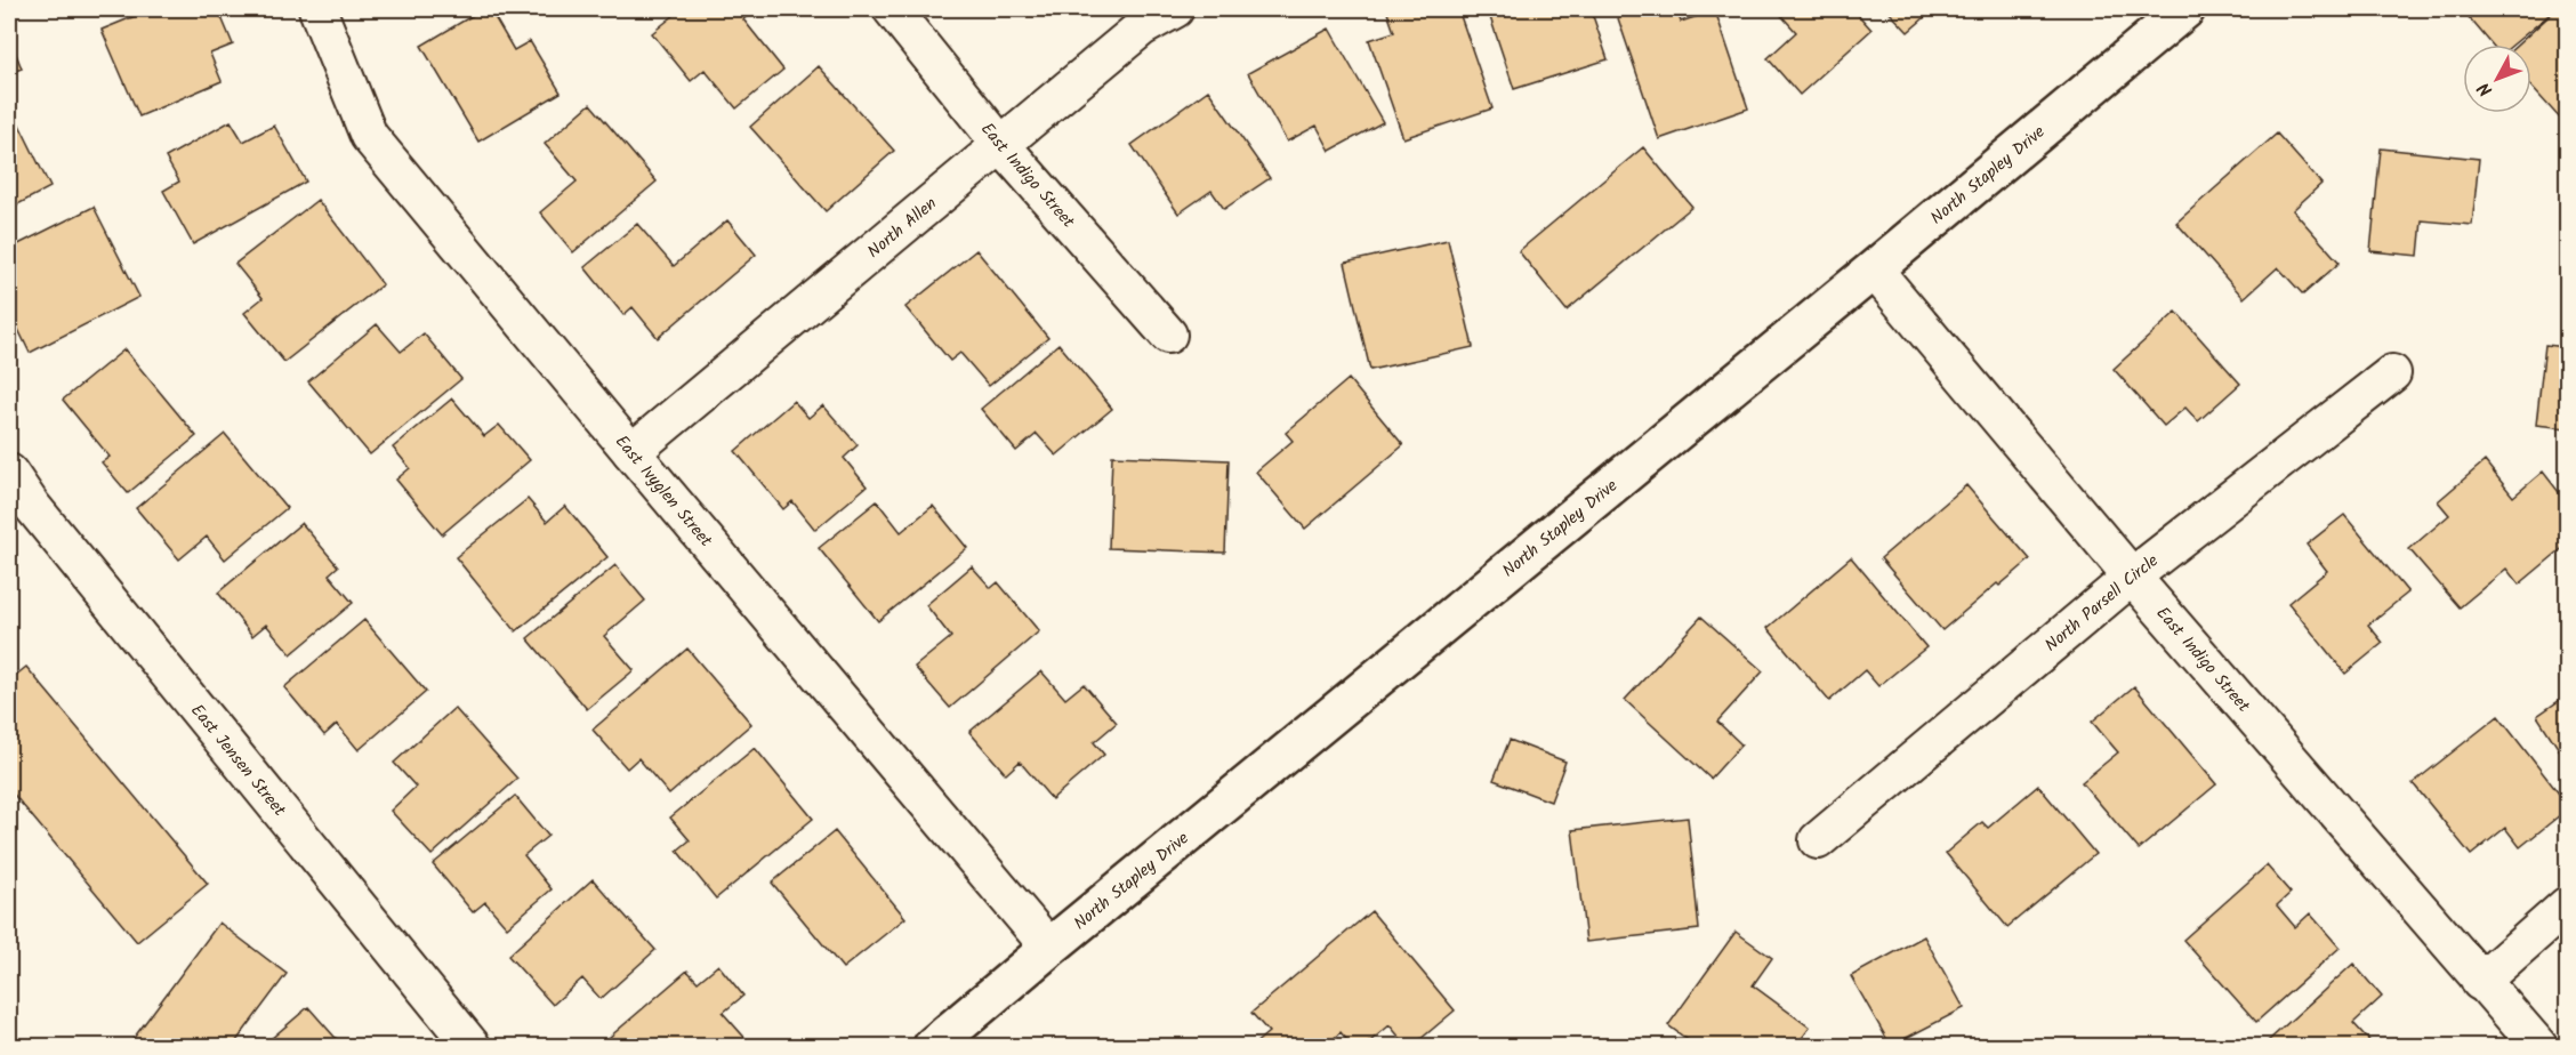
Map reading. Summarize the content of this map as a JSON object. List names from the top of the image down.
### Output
{
  "streets": {
    "main road": ["North Stapley Drive"],
    "street": [
      "East Indigo Street",
      "North Allen",
      "East Ivyglen Street",
      "North Parsell Circle",
      "East Jensen Street"
    ]
  },
  "crossings": [
    ["East Indigo Street", "North Stapley Drive"],
    ["East Indigo Street", "North Allen"],
    ["East Indigo Street", "North Parsell Circle"],
    ["North Stapley Drive", "East Ivyglen Street"],
    ["North Allen", "East Ivyglen Street"]
  ],
  "north": "bottom left"
}
